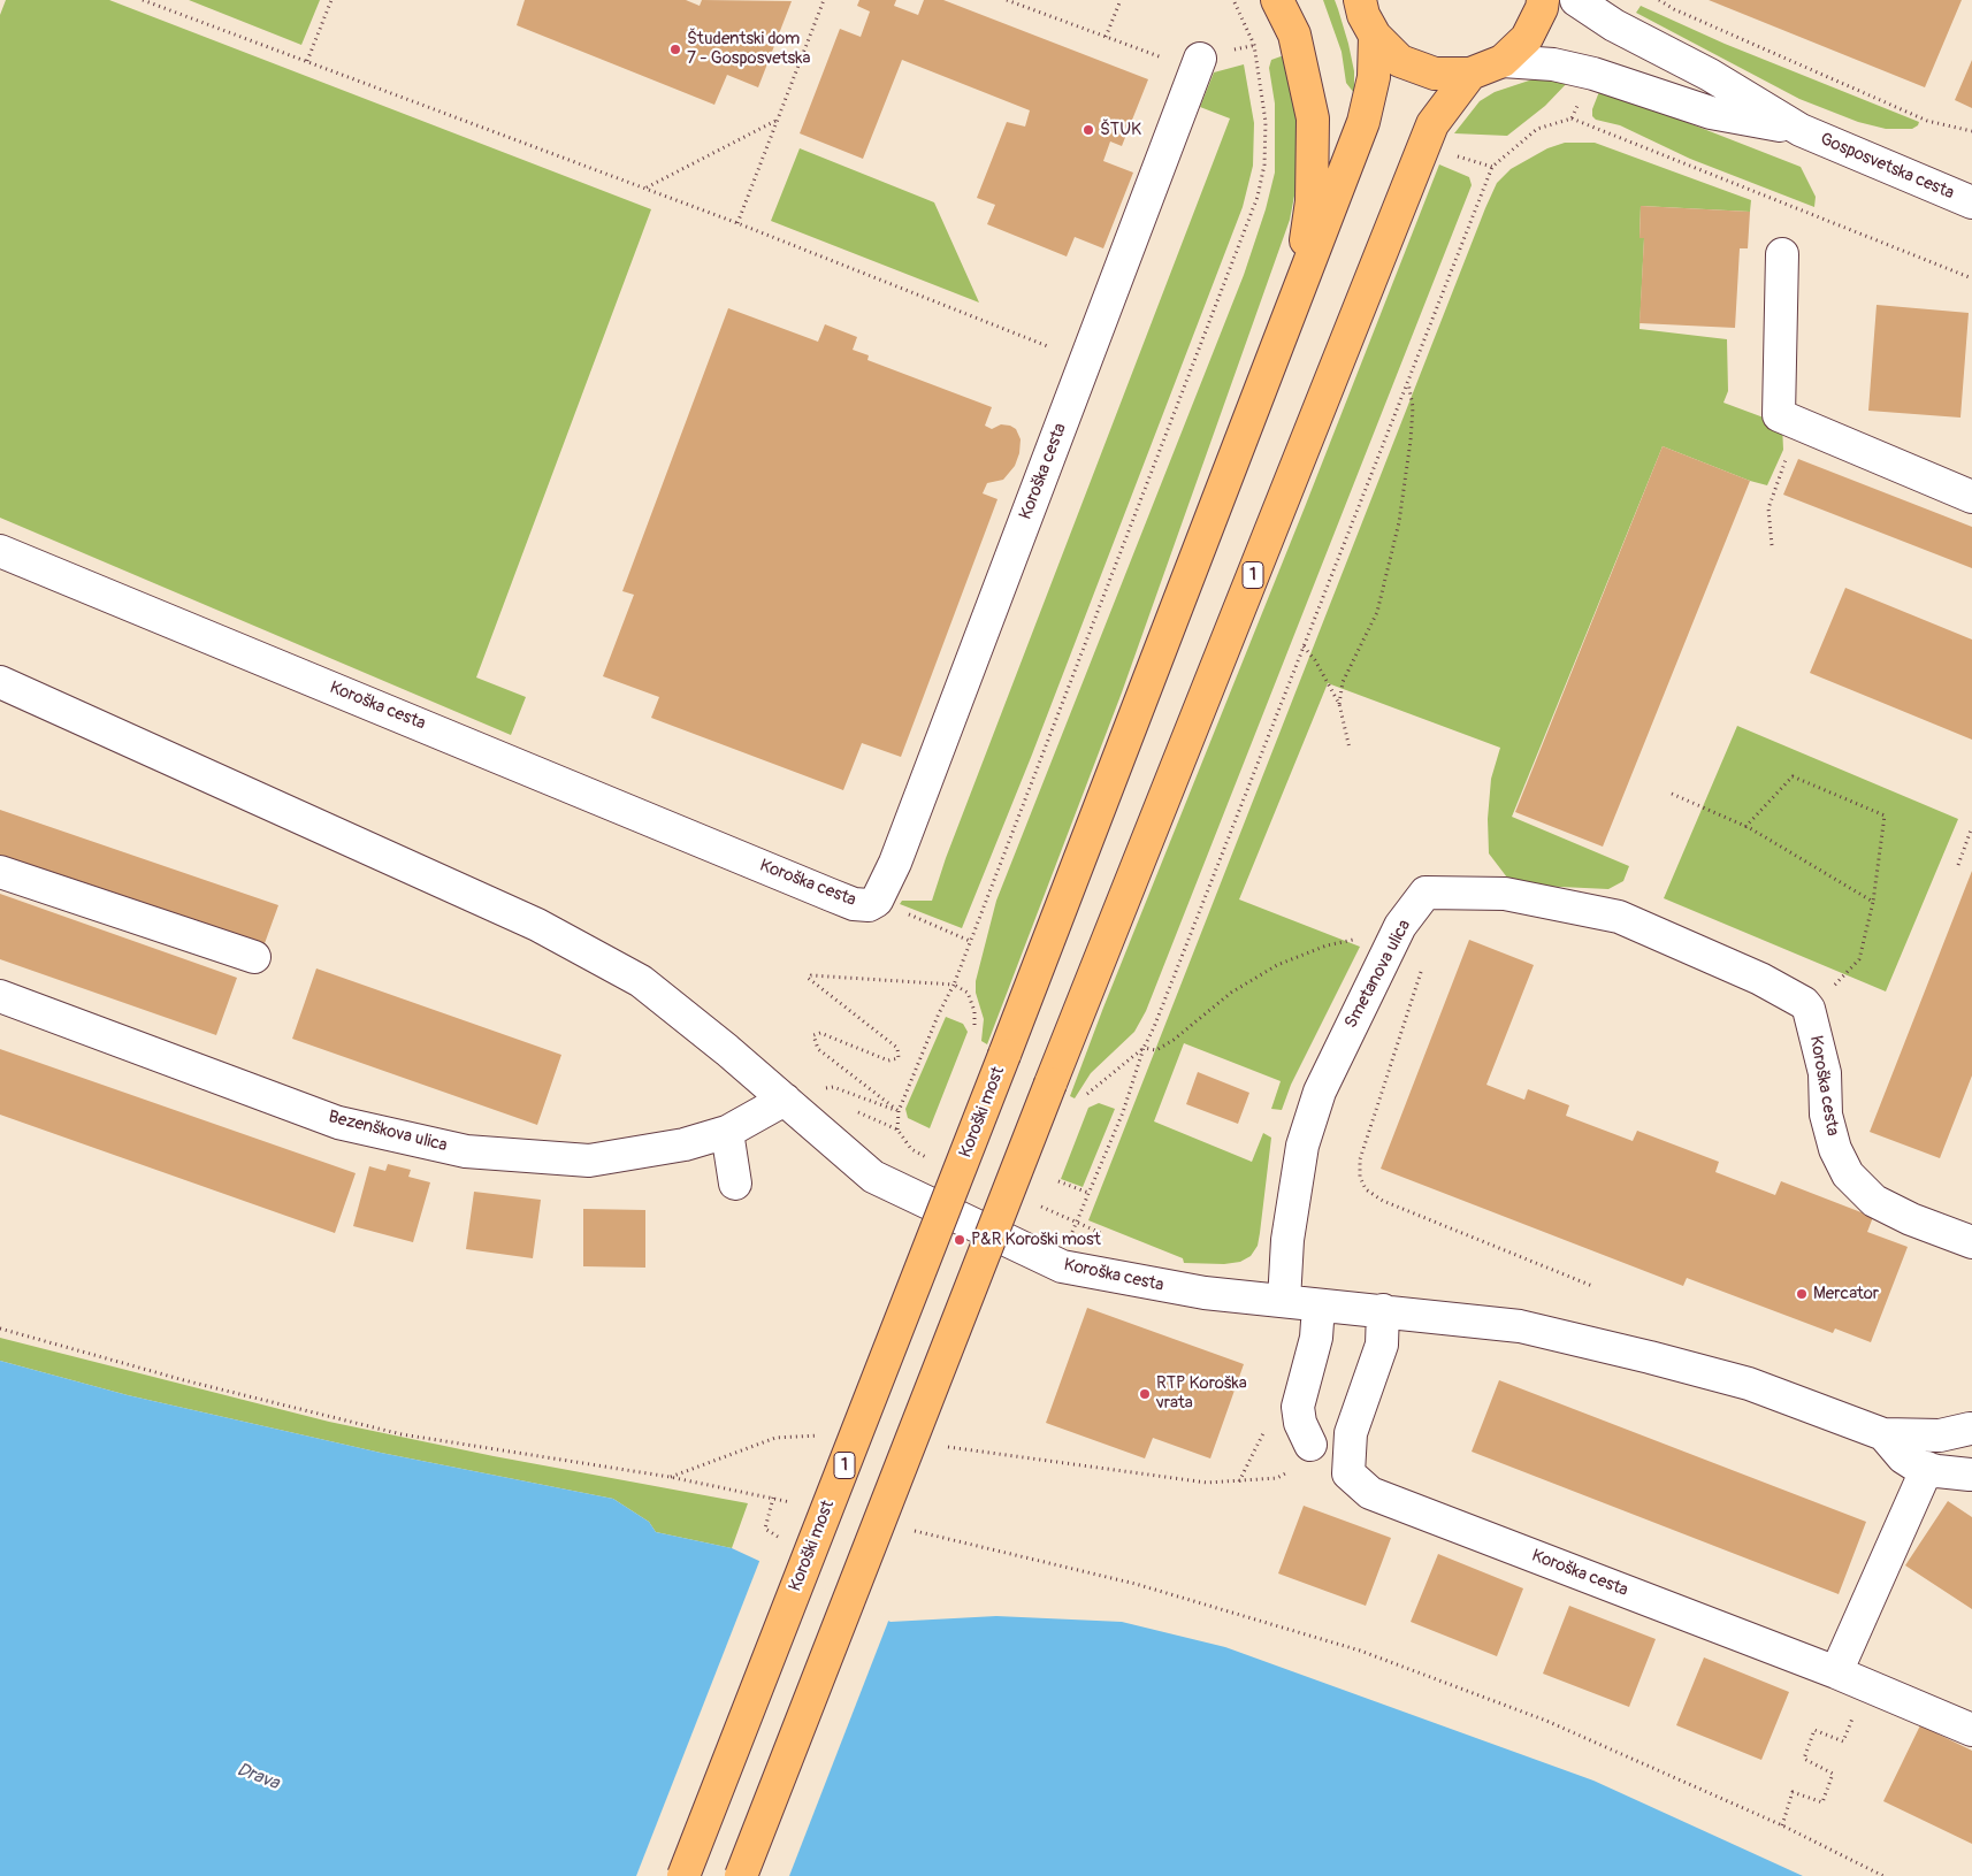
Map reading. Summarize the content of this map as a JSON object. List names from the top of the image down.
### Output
{
  "streets": {
    "main road": ["1", "Koroški most"],
    "street": [
      "Gosposvetska cesta",
      "Koroška cesta",
      "Smetanova ulica",
      "Bezenškova ulica"
    ]
  },
  "crossings": [
    ["Koroška cesta", "Smetanova ulica"],
    ["Koroška cesta", "Bezenškova ulica"],
    ["1", "Koroški most"]
  ],
  "water": ["Drava"],
  "places": [
    "Študentski dom 7 - Gosposvetska",
    "ŠTUK",
    "P&R Koroški most",
    "Mercator",
    "RTP Koroška vrata"
  ]
}
